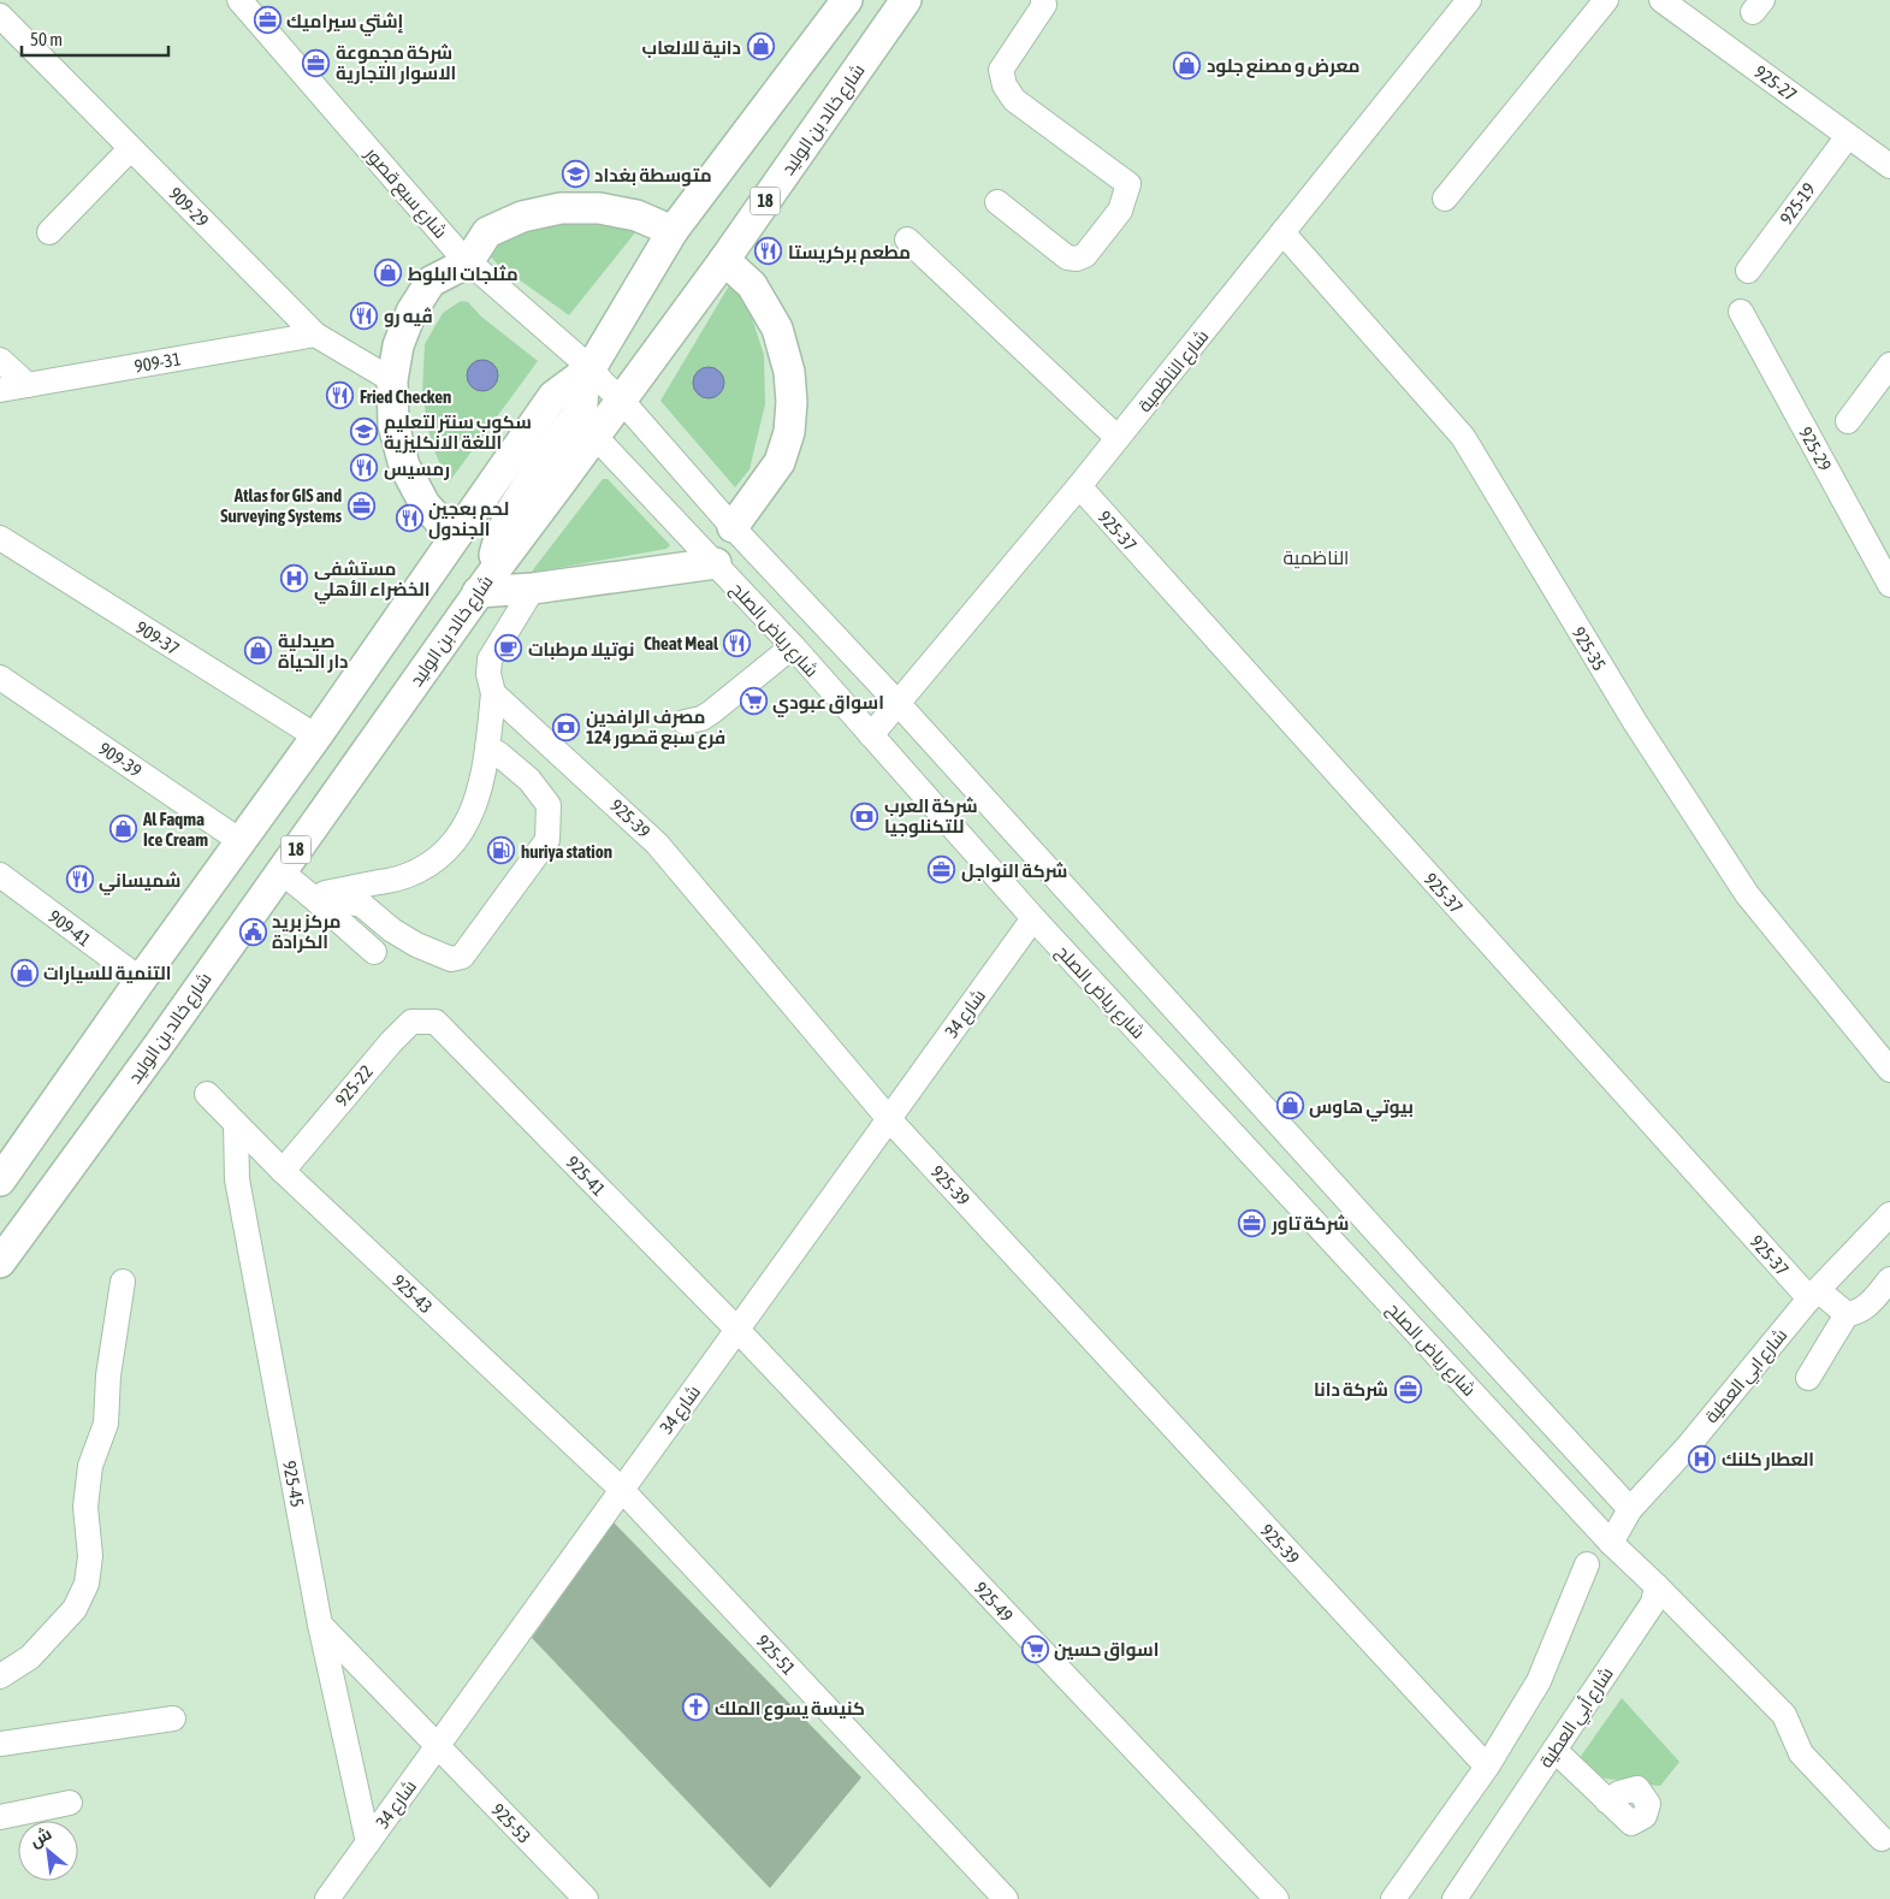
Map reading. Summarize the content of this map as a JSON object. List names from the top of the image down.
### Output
{
  "streets": {
    "main road": ["شارع خالد بن الوليد", "18"],
    "street": [
      "925-27",
      "شارع سبع قصور",
      "925-19",
      "909-29",
      "909-31",
      "شارع الناظمية",
      "925-29",
      "925-37",
      "شارع رياض الصلح",
      "909-37",
      "925-35",
      "909-39",
      "925-39",
      "909-41",
      "شارع 34",
      "925-22",
      "925-41",
      "925-43",
      "شارع ابي العطية",
      "925-45",
      "925-49",
      "925-51",
      "شارع أبي العطية",
      "925-53"
    ]
  },
  "crossings": [
    ["925-27", "925-19"],
    ["شارع خالد بن الوليد", "شارع سبع قصور"],
    ["شارع خالد بن الوليد", "شارع رياض الصلح"],
    ["شارع خالد بن الوليد", "909-37"],
    ["شارع خالد بن الوليد", "909-39"],
    ["شارع خالد بن الوليد", "909-41"],
    ["شارع سبع قصور", "شارع رياض الصلح"],
    ["909-29", "909-31"],
    ["شارع الناظمية", "925-37"],
    ["شارع الناظمية", "شارع رياض الصلح"],
    ["شارع الناظمية", "925-35"],
    ["925-37", "شارع ابي العطية"],
    ["شارع رياض الصلح", "شارع 34"],
    ["شارع رياض الصلح", "شارع ابي العطية"],
    ["925-39", "شارع 34"],
    ["شارع 34", "925-41"],
    ["شارع 34", "925-43"],
    ["شارع 34", "925-45"],
    ["شارع 34", "925-49"],
    ["شارع 34", "925-51"],
    ["شارع 34", "925-53"],
    ["925-22", "925-41"],
    ["925-22", "925-43"],
    ["925-41", "925-49"],
    ["925-43", "925-45"],
    ["925-43", "925-51"],
    ["925-45", "925-53"]
  ],
  "districts": ["الناظمية"],
  "places": {
    "office": [
      "إشتي سيراميك",
      "شركة مجموعة الاسوار التجارية",
      "Atlas for GIS and Surveying Systems",
      "شركة النواجل",
      "شركة تاور",
      "شركة دانا"
    ],
    "shop": [
      "دانية للالعاب",
      "معرض و مصنع جلود",
      "مثلجات البلوط",
      "صيدلية دار الحياة",
      "Al Faqma Ice Cream",
      "التنمية للسيارات",
      "بيوتي هاوس"
    ],
    "school or university": ["متوسطة بغداد", "سكوب سنتر لتعليم اللغة الانكليزية"],
    "restaurant": [
      "مطعم بركريستا",
      "ڤيه رو",
      "Fried Checken",
      "رمسيس",
      "لحم بعجين الجندول",
      "Cheat Meal",
      "شميساني"
    ],
    "hospital": ["مستشفى الخضراء الأهلي", "العطار كلنك"],
    "cafe": ["نوتيلا مرطبات"],
    "supermarket": ["اسواق عبودي", "اسواق حسين"],
    "bank": ["مصرف الرافدين فرع سبع قصور 124", "شركة العرب للتكنلوجيا"],
    "fuel station": ["huriya station"],
    "public building": ["مركز بريد الكرادة"],
    "church": ["كنيسة يسوع الملك"]
  },
  "scale_bar": "50 m",
  "north": "top left"
}
